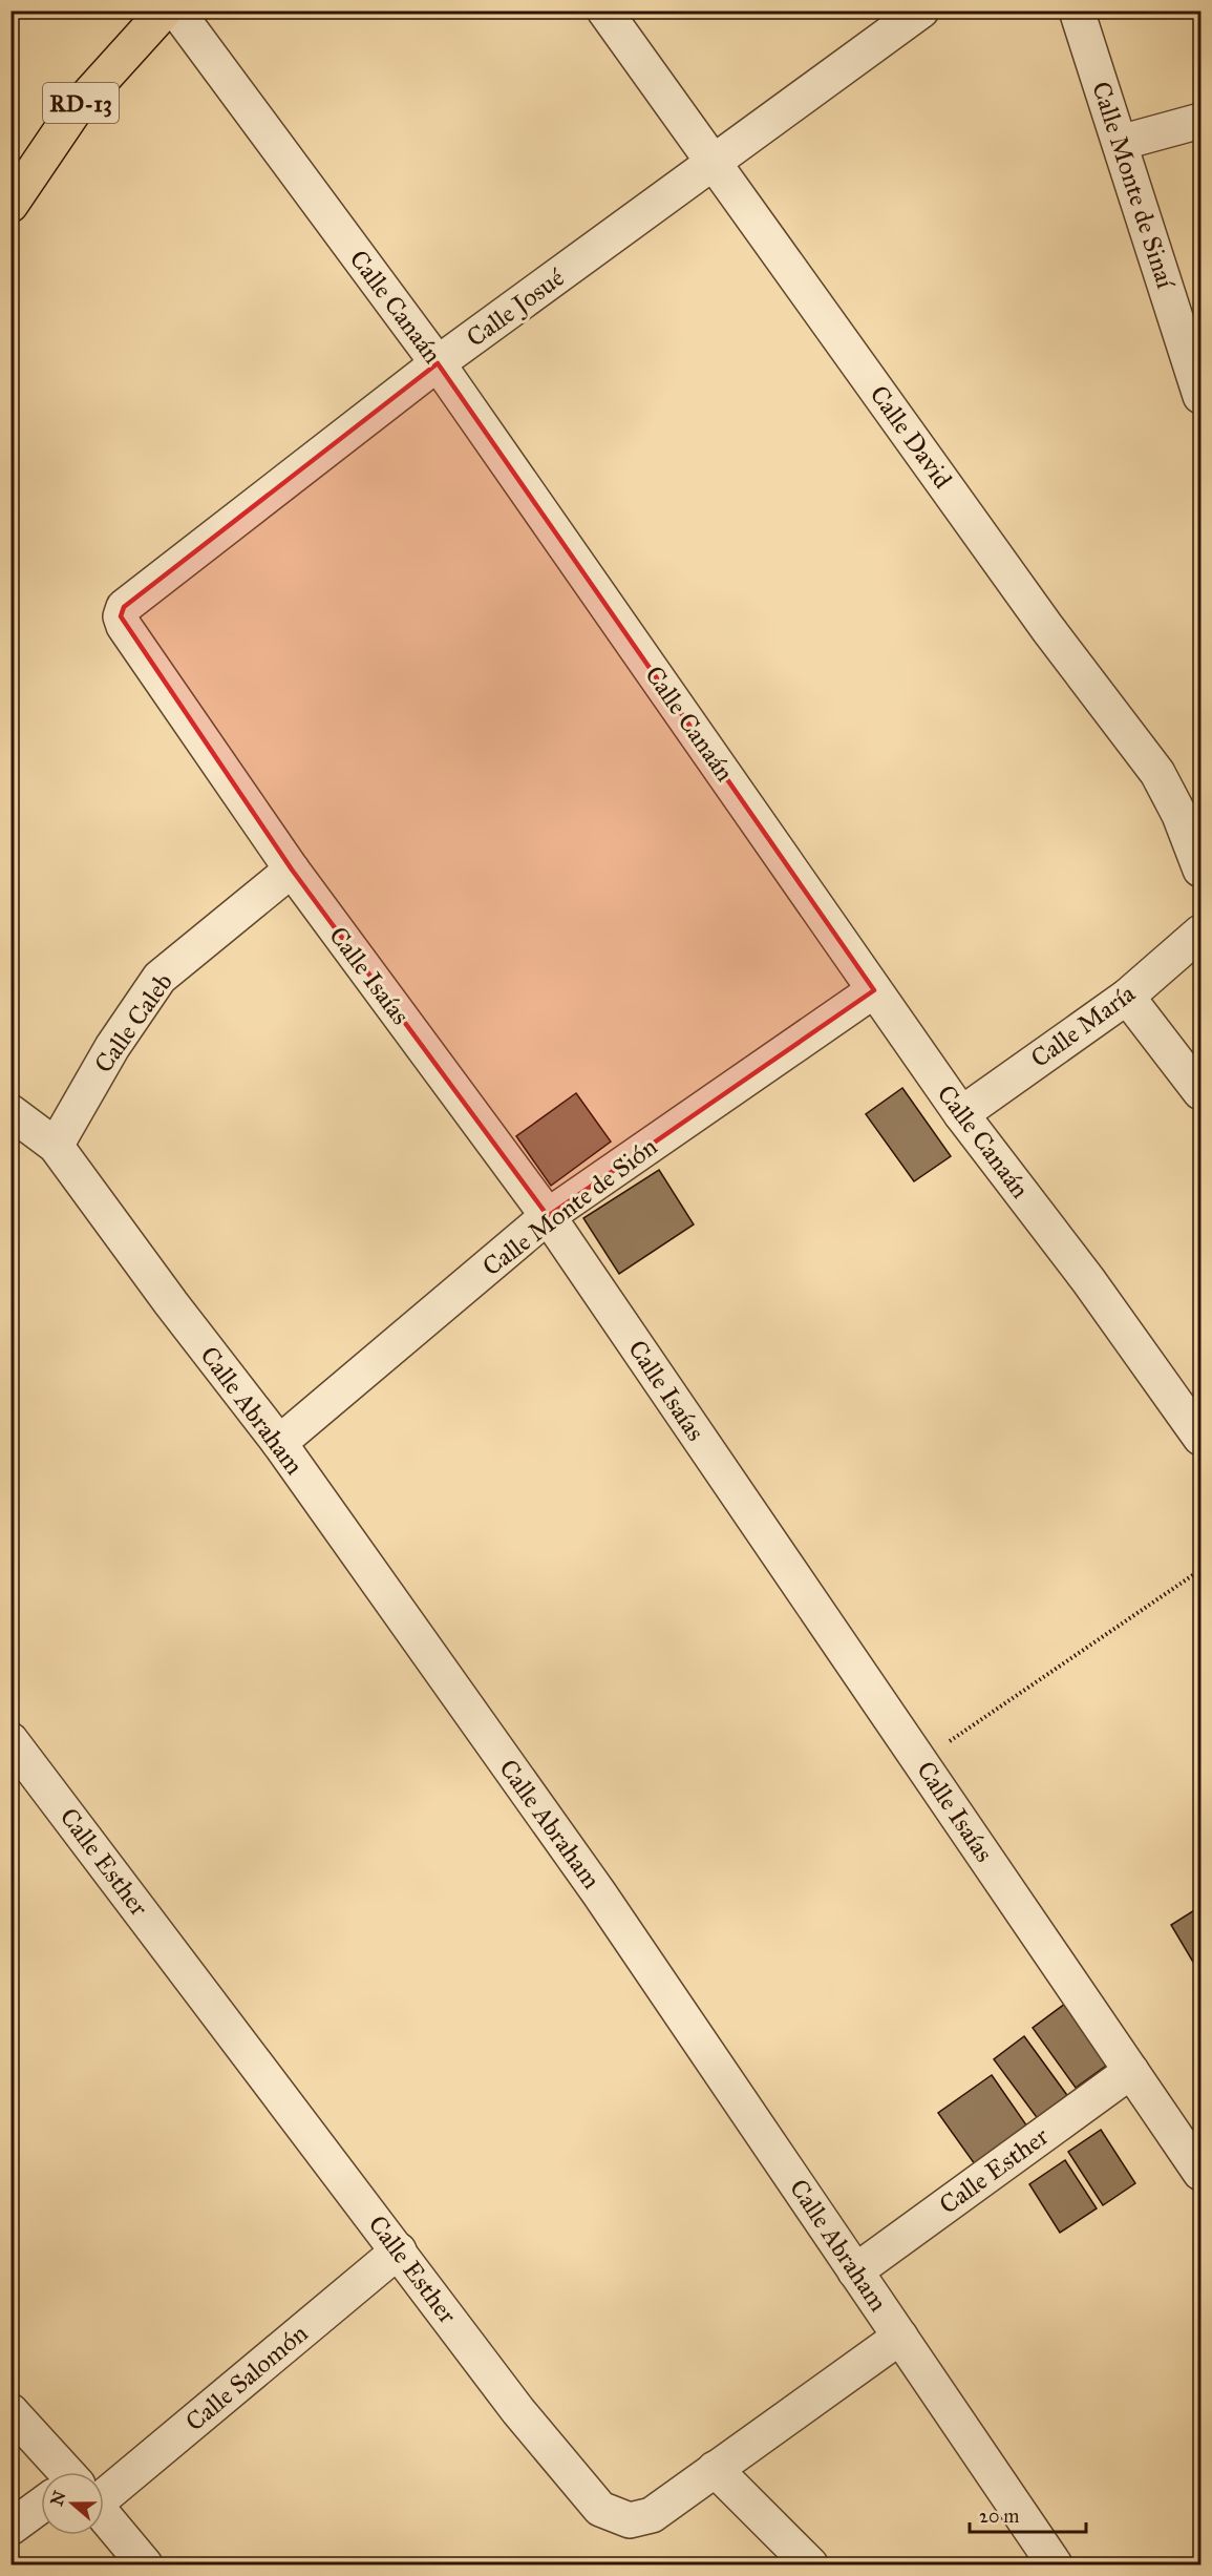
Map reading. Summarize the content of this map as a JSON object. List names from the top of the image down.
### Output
{
  "streets": {
    "main road": ["RD-13"],
    "street": [
      "Calle Monte de Sinaí",
      "Calle Canaán",
      "Calle Josué",
      "Calle David",
      "Calle Isaías",
      "Calle Caleb",
      "Calle María",
      "Calle Monte de Sión",
      "Calle Abraham",
      "Calle Esther",
      "Calle Salomón"
    ]
  },
  "crossings": [
    ["Calle Canaán", "Calle Josué"],
    ["Calle Canaán", "Calle María"],
    ["Calle Canaán", "Calle Monte de Sión"],
    ["Calle Josué", "Calle David"],
    ["Calle Josué", "Calle Isaías"],
    ["Calle Isaías", "Calle Caleb"],
    ["Calle Isaías", "Calle Monte de Sión"],
    ["Calle Isaías", "Calle Esther"],
    ["Calle Caleb", "Calle Abraham"],
    ["Calle Monte de Sión", "Calle Abraham"],
    ["Calle Abraham", "Calle Esther"],
    ["Calle Esther", "Calle Salomón"]
  ],
  "scale_bar": "20 m",
  "north": "left"
}
